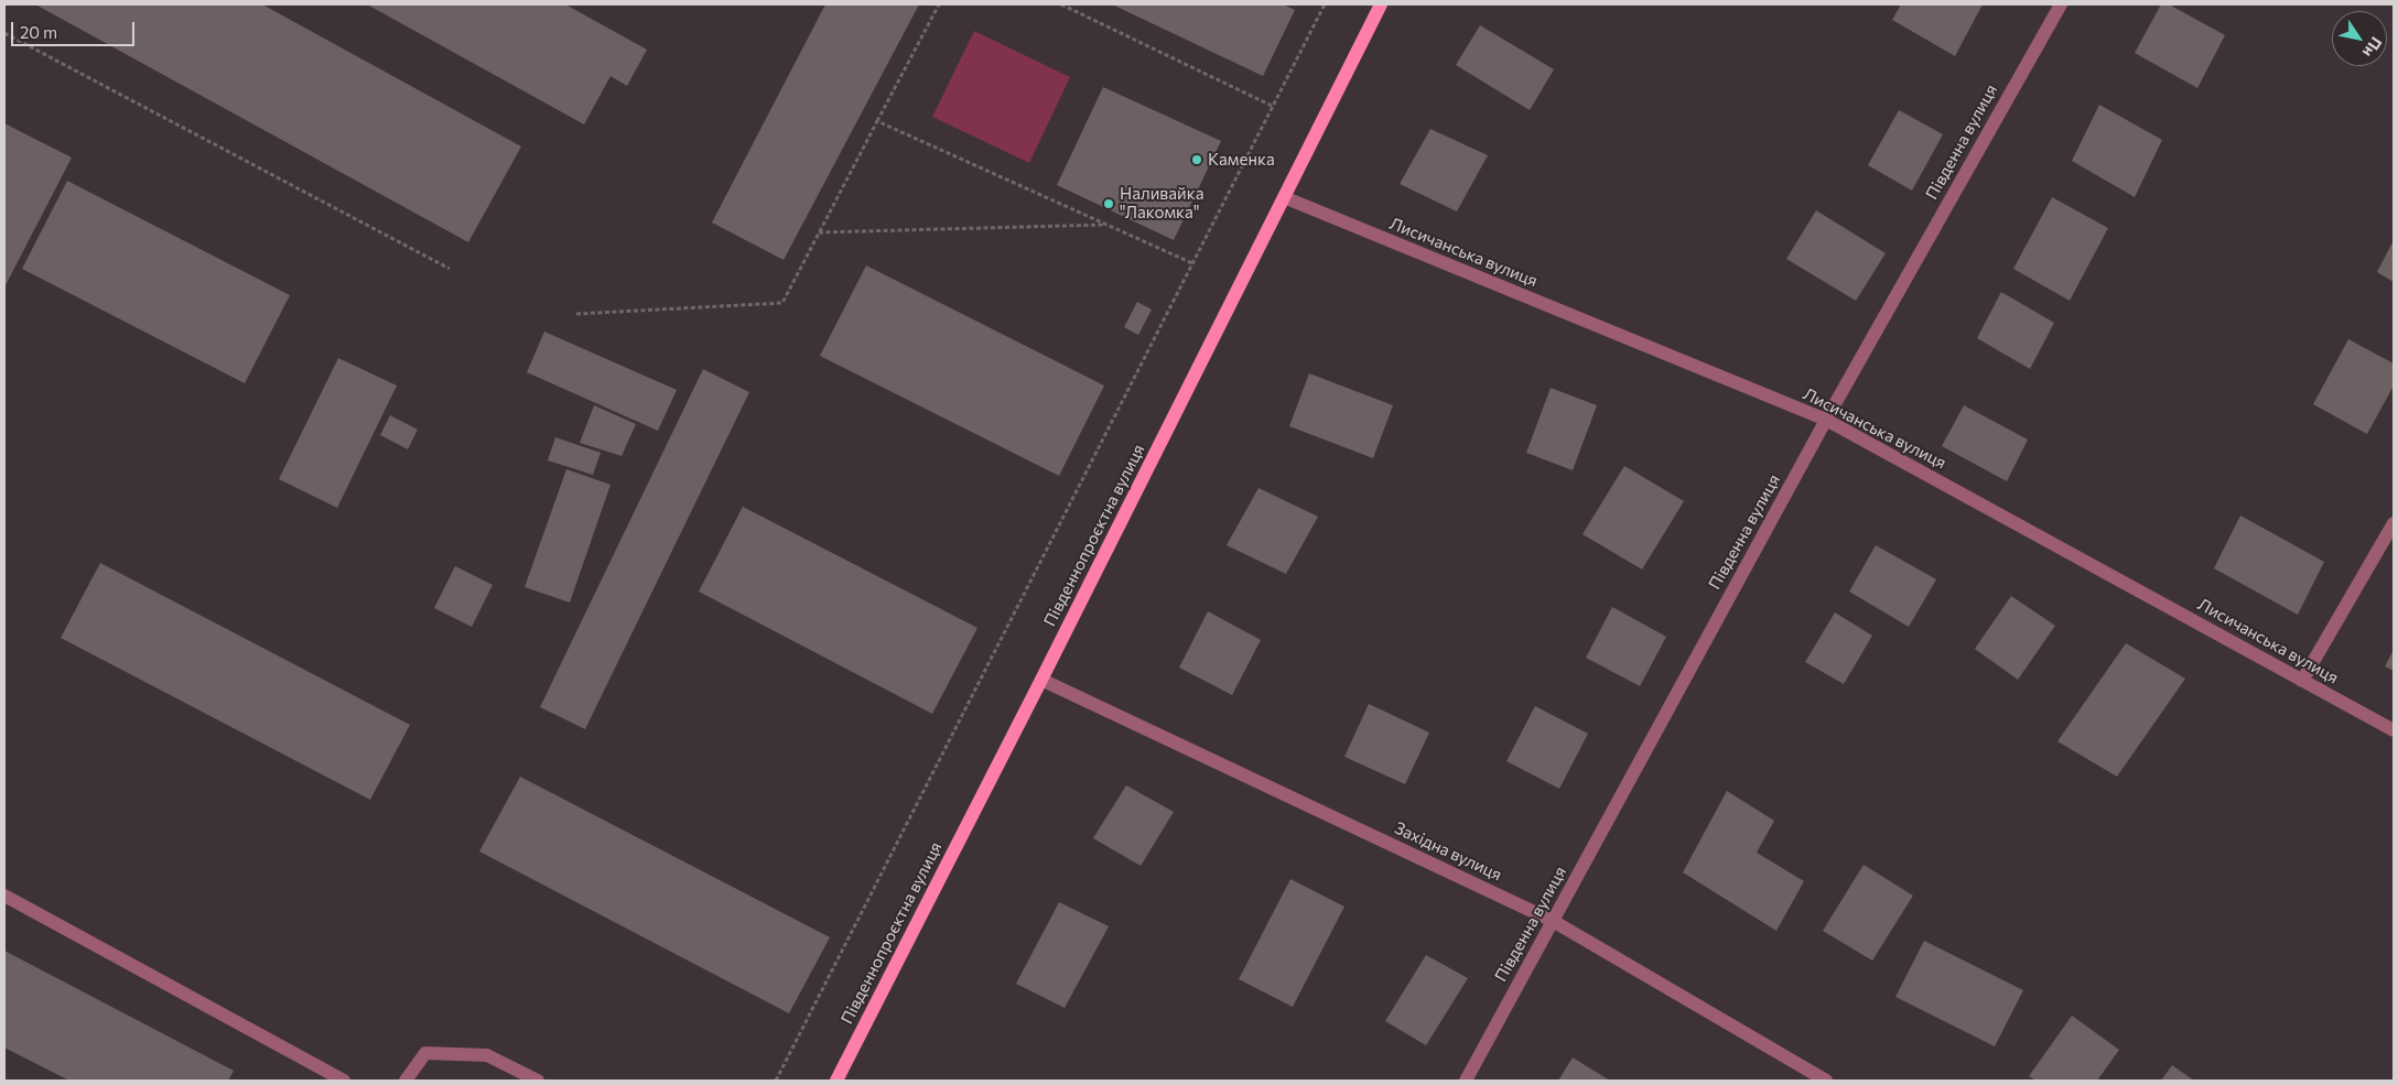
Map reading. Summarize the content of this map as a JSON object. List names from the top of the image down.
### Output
{
  "streets": {
    "main road": ["Південнопроєктна вулиця"],
    "street": ["Південна вулиця", "Лисичанська вулиця", "Західна вулиця"]
  },
  "crossings": [
    ["Південна вулиця", "Лисичанська вулиця"],
    ["Південна вулиця", "Західна вулиця"],
    ["Лисичанська вулиця", "Південнопроєктна вулиця"],
    ["Південнопроєктна вулиця", "Західна вулиця"]
  ],
  "places": ["Каменка", "Наливайка \"Лакомка\""],
  "scale_bar": "20 m",
  "north": "bottom right"
}
